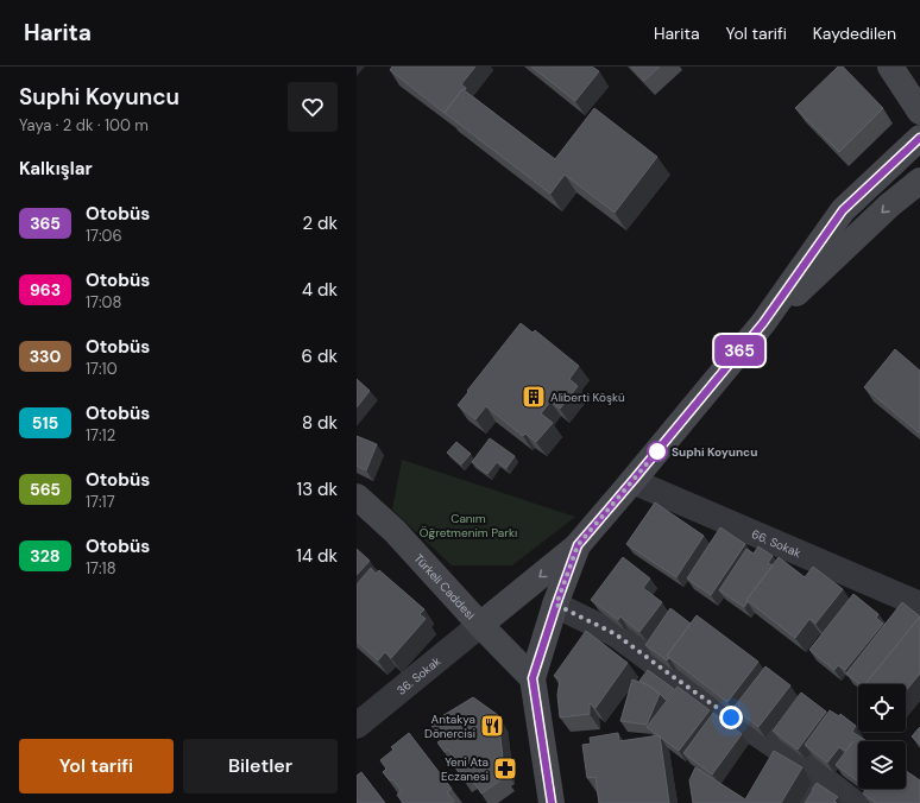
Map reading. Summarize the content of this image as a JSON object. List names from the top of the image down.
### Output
{
  "streets": {
    "main road": ["Türkeli Caddesi"],
    "street": ["66. Sokak", "36. Sokak"]
  },
  "crossings": [
    ["Türkeli Caddesi", "36. Sokak"]
  ],
  "parks": ["Canım Öğretmenim Parkı"],
  "places": {
    "building": ["Aliberti Köşkü"],
    "other": ["Suphi Koyuncu"],
    "restaurant": ["Antakya Dönercisi"],
    "pharmacy": ["Yeni Ata Eczanesi"]
  },
  "lines": ["bus line 365"],
  "page": {
    "header": "Harita",
    "nav": ["Harita", "Yol tarifi", "Kaydedilen"],
    "heading": [
      ["Suphi Koyuncu", "Yaya · 2 dk · 100 m"],
      "Kalkışlar"
    ],
    "on_map": "365",
    "list": [
      {
        "mark": "365",
        "name": "Otobüs",
        "note": "17:06",
        "value": "2 dk"
      },
      {
        "mark": "963",
        "name": "Otobüs",
        "note": "17:08",
        "value": "4 dk"
      },
      {
        "mark": "330",
        "name": "Otobüs",
        "note": "17:10",
        "value": "6 dk"
      },
      {
        "mark": "515",
        "name": "Otobüs",
        "note": "17:12",
        "value": "8 dk"
      },
      {
        "mark": "565",
        "name": "Otobüs",
        "note": "17:17",
        "value": "13 dk"
      },
      {
        "mark": "328",
        "name": "Otobüs",
        "note": "17:18",
        "value": "14 dk"
      }
    ],
    "buttons": ["Yol tarifi", "Biletler"]
  }
}
